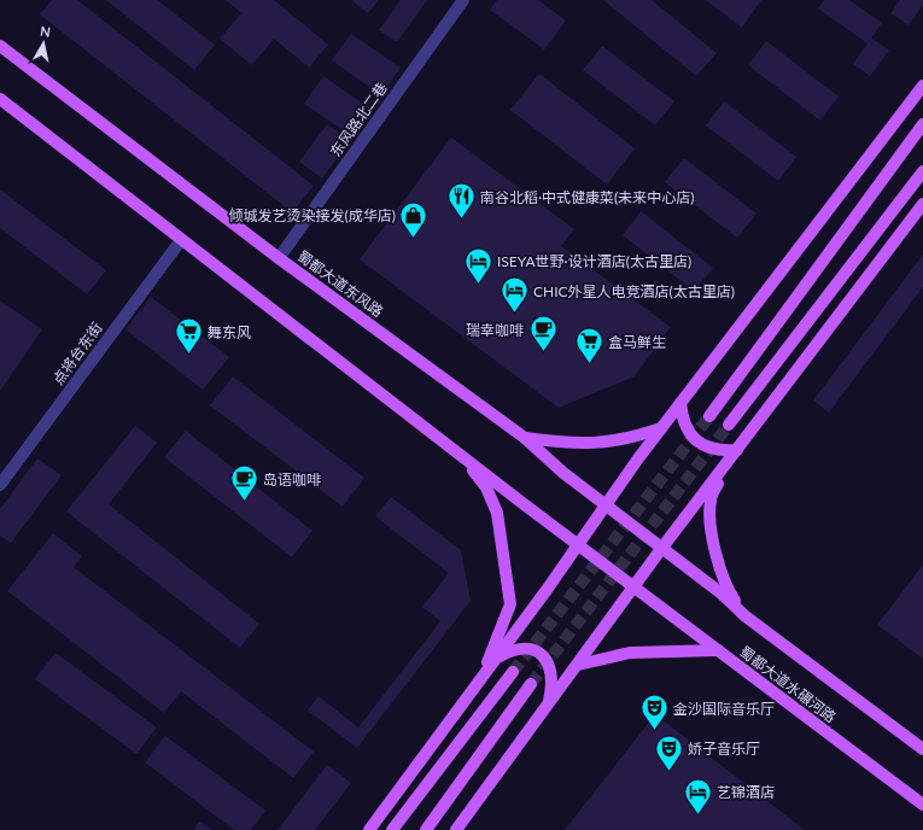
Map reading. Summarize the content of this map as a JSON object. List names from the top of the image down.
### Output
{
  "streets": {
    "main road": ["蜀都大道东风路", "蜀都大道水碾河路"],
    "street": ["东风路北二巷", "点将台东街"]
  },
  "crossings": [
    ["东风路北二巷", "蜀都大道东风路"],
    ["蜀都大道东风路", "蜀都大道水碾河路"]
  ],
  "places": {
    "restaurant": ["南谷北稻·中式健康菜(未来中心店)"],
    "shop": ["倾城发艺烫染接发(成华店)"],
    "hotel": ["ISEYA世野·设计酒店(太古里店)", "CHIC外星人电竞酒店(太古里店)", "艺锦酒店"],
    "cafe": ["瑞幸咖啡", "岛语咖啡"],
    "supermarket": ["舞东风", "盒马鲜生"],
    "theatre": ["金沙国际音乐厅", "娇子音乐厅"]
  },
  "north": "top"
}
